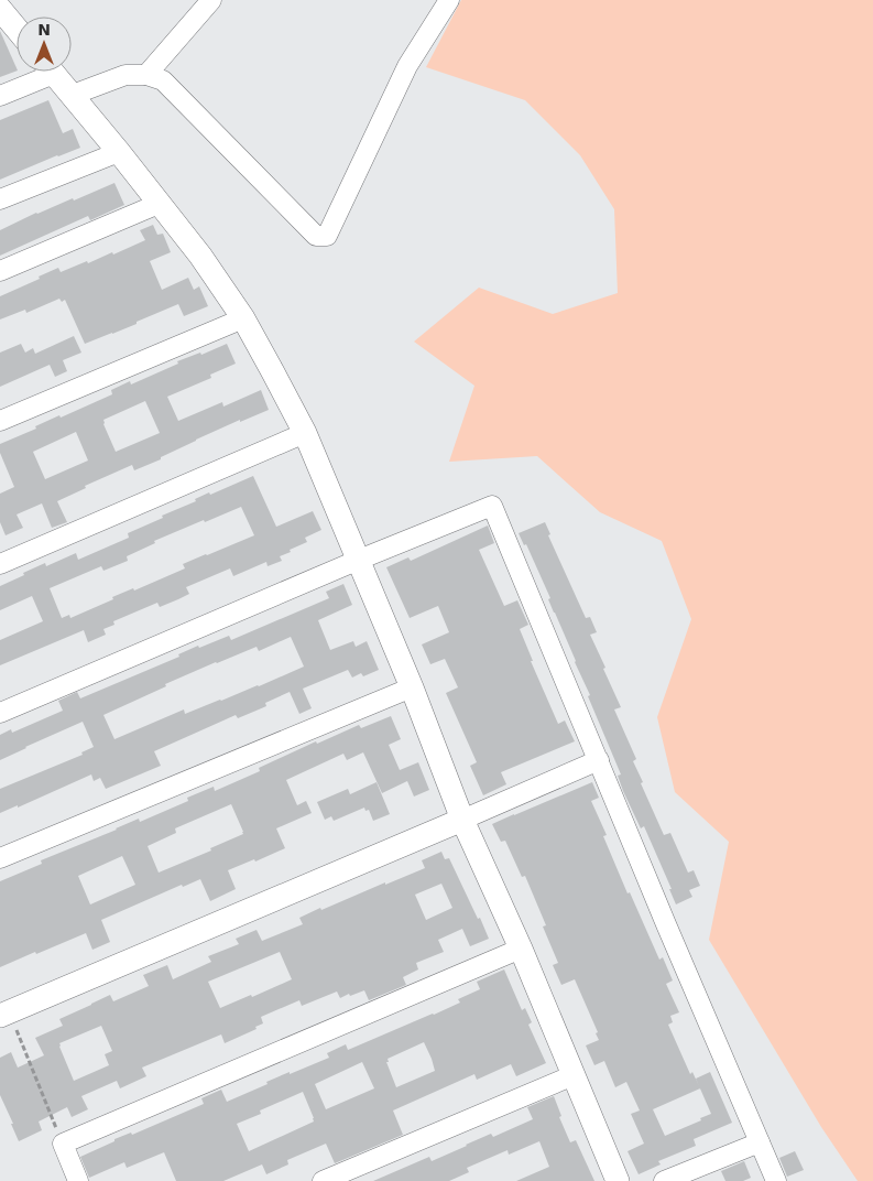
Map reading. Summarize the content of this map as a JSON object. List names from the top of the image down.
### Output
{
  "north": "top"
}
